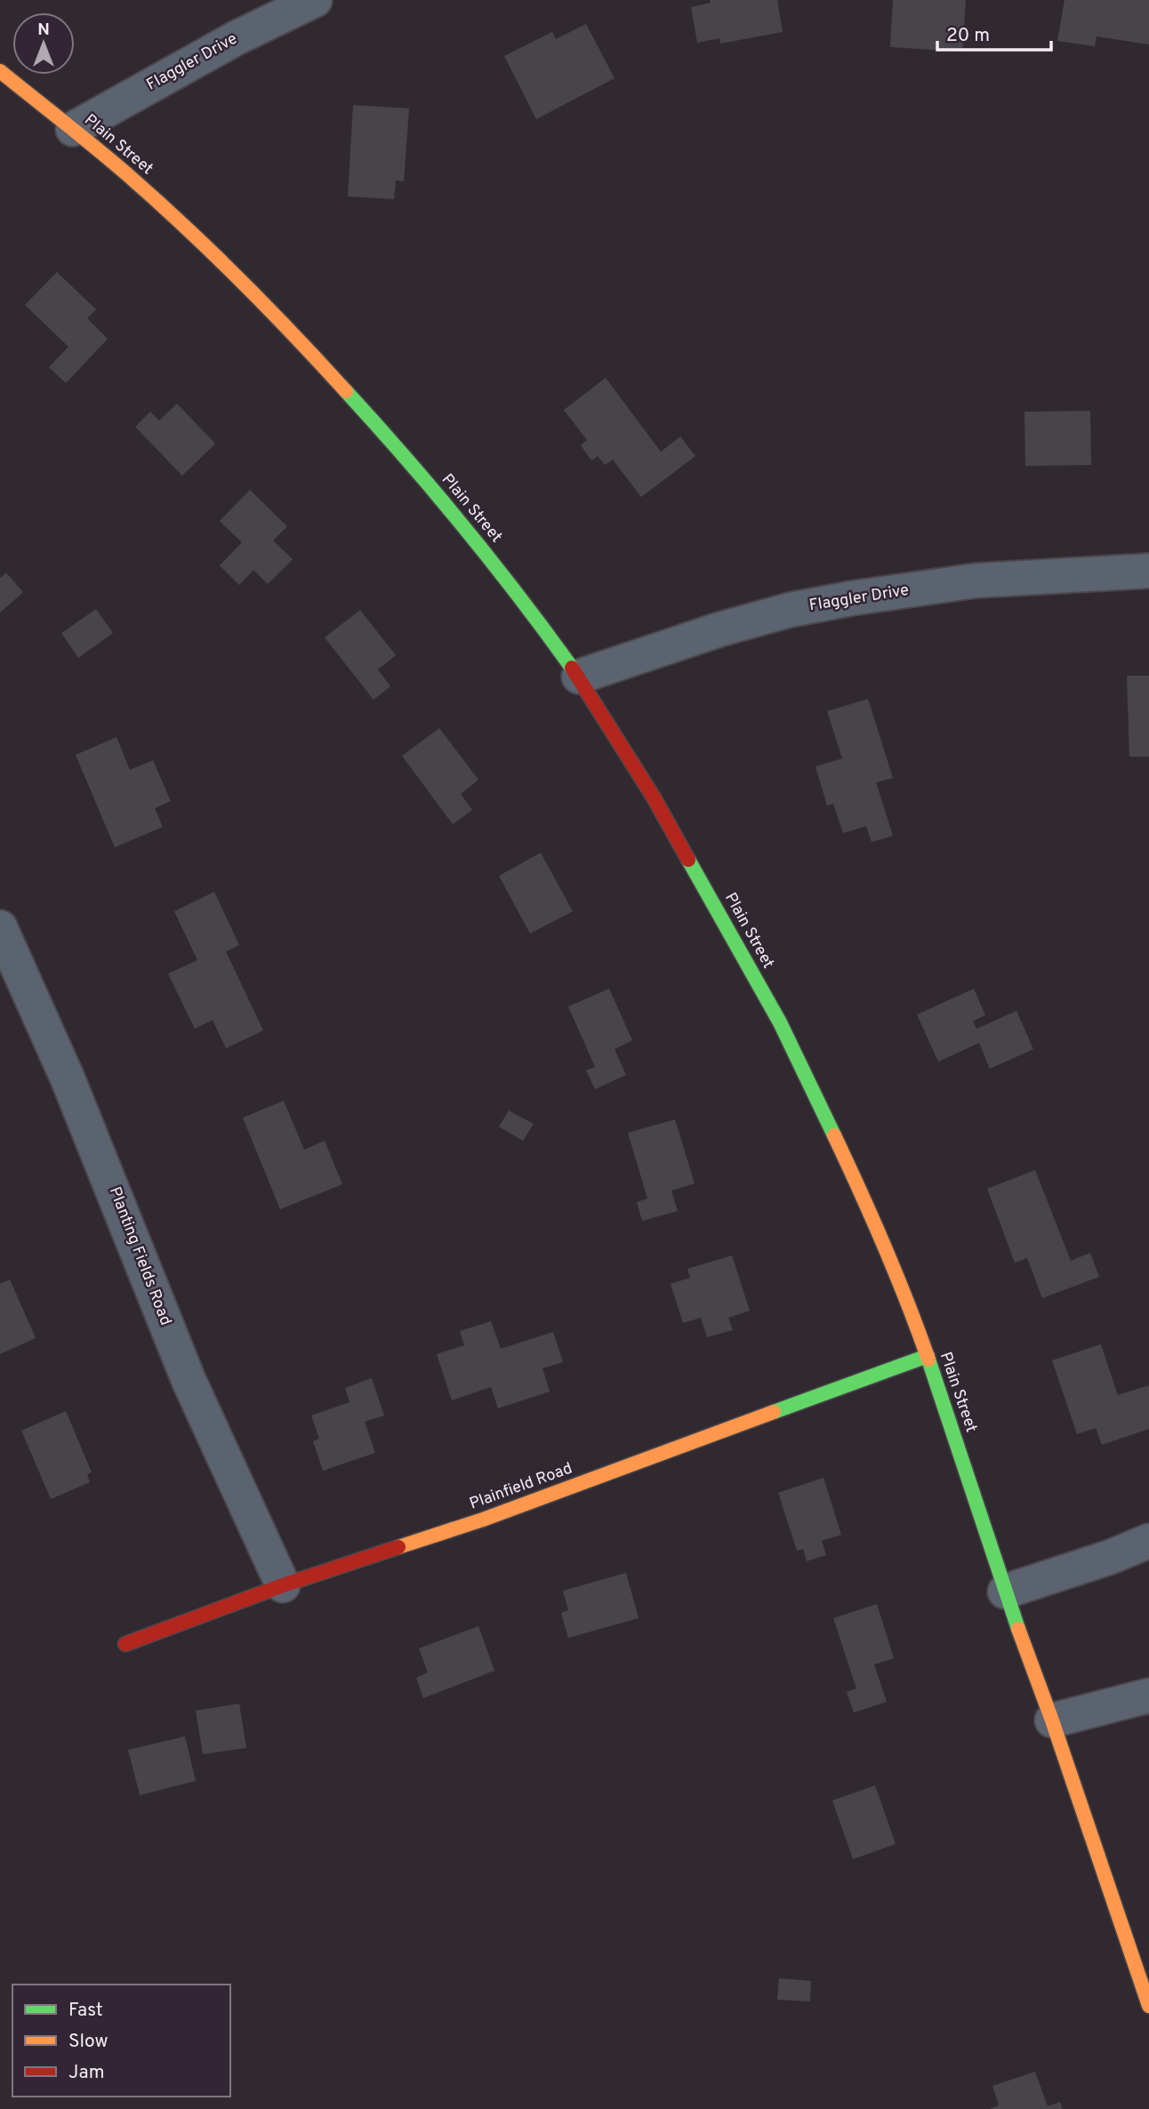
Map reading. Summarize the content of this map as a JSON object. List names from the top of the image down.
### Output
{
  "streets": {
    "main road": ["Plain Street", "Plainfield Road"],
    "street": ["Flaggler Drive", "Planting Fields Road"]
  },
  "crossings": [
    ["Flaggler Drive", "Plain Street"],
    ["Plain Street", "Plainfield Road"],
    ["Planting Fields Road", "Plainfield Road"]
  ],
  "legend": ["Fast", "Slow", "Jam"],
  "scale_bar": "20 m",
  "north": "top"
}
